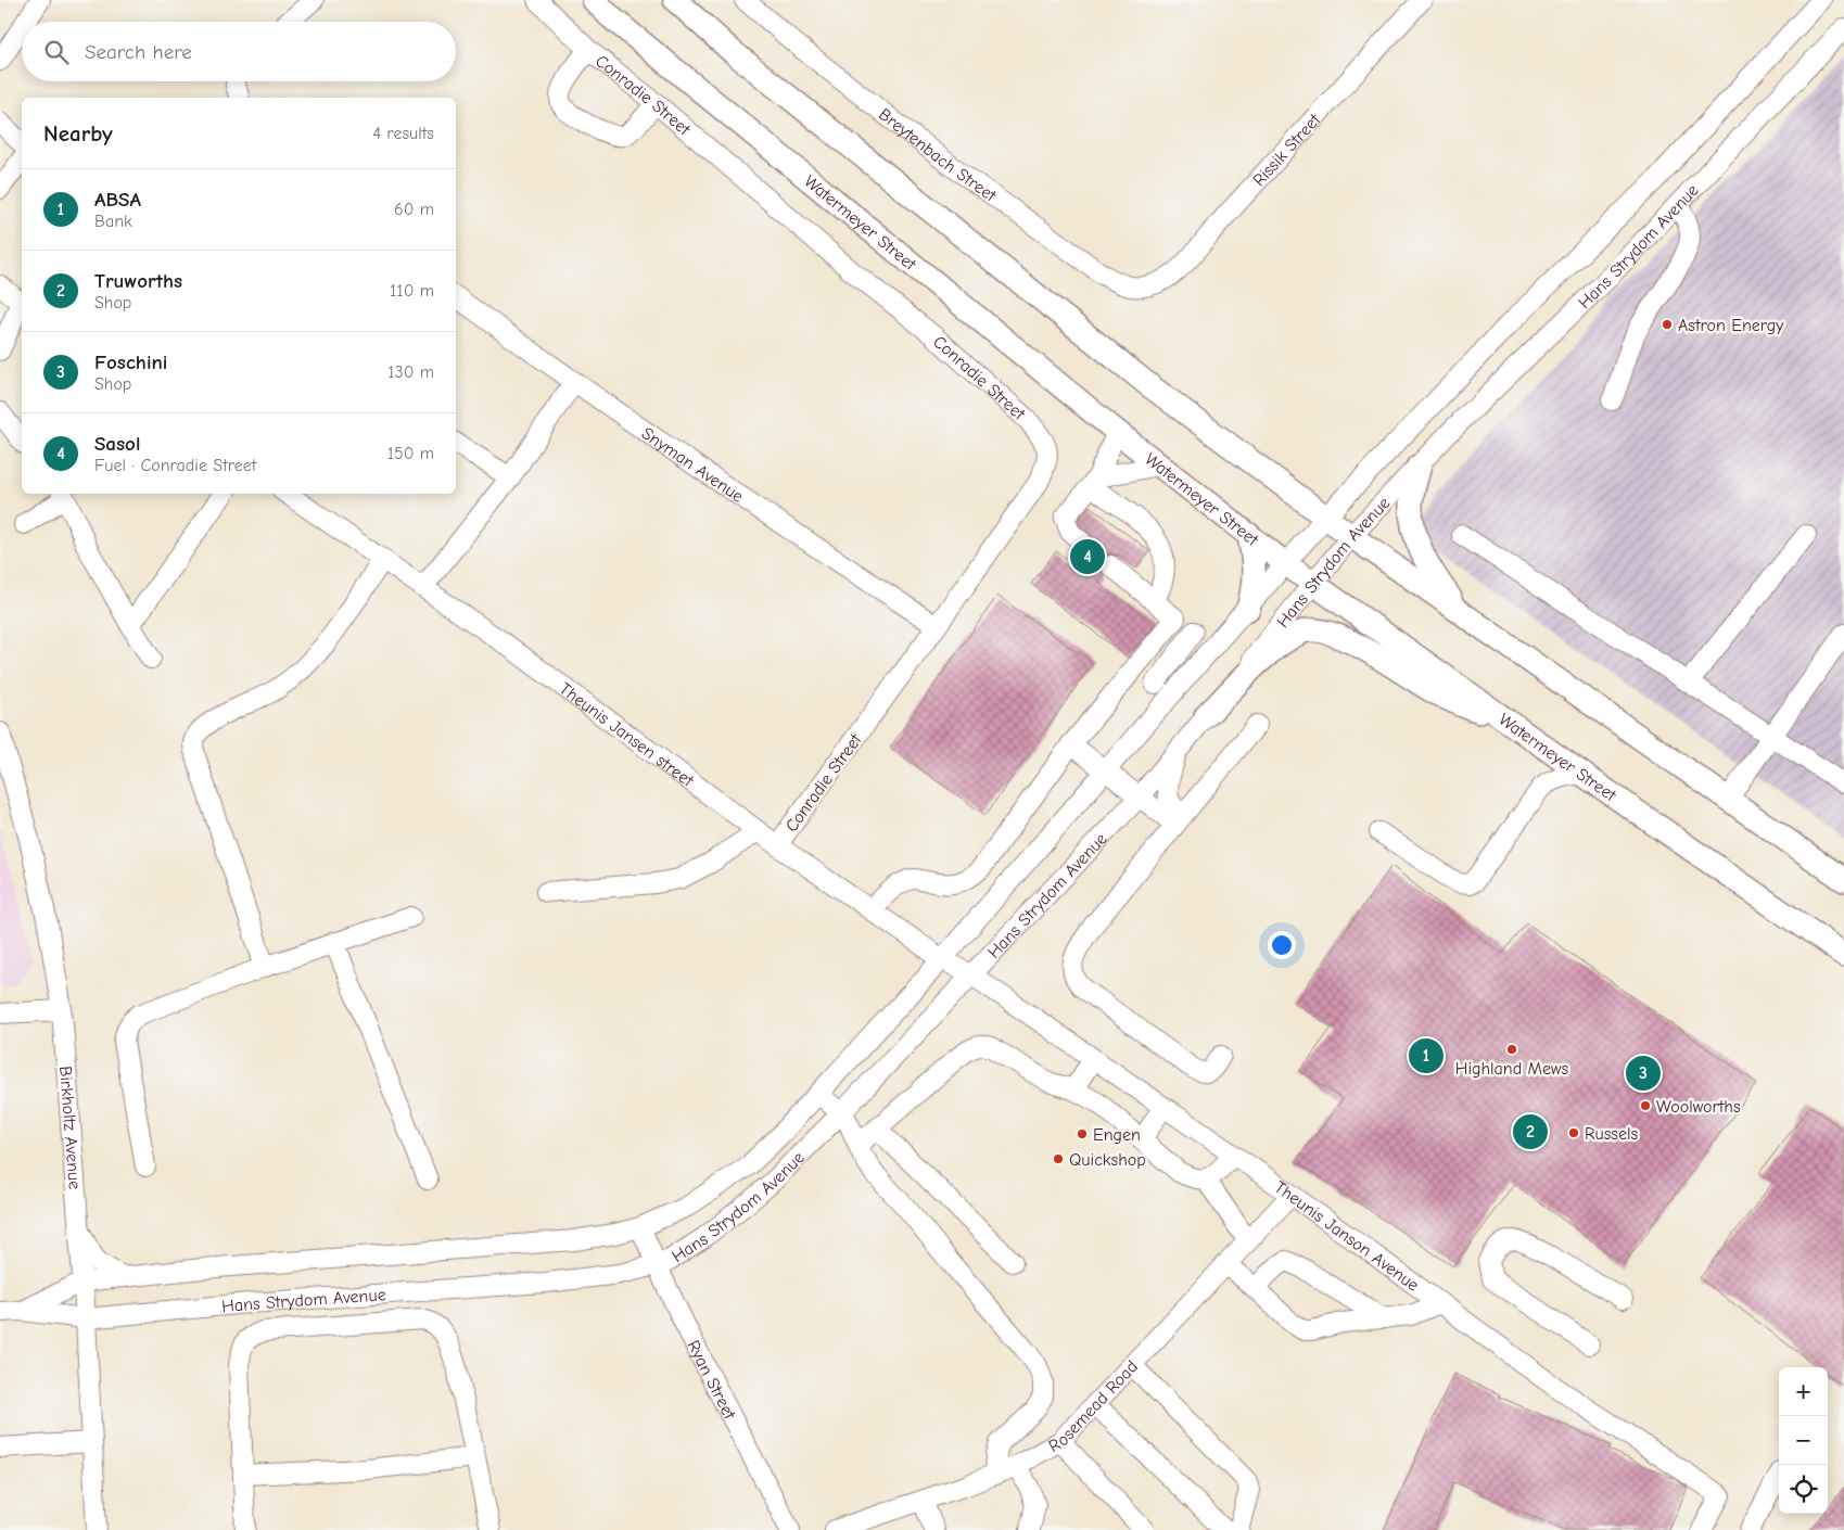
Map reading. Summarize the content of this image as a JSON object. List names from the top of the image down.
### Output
{
  "streets": {
    "main road": ["Watermeyer Street"],
    "street": [
      "Conradie Street",
      "Rissik Street",
      "Breytenbach Street",
      "Hans Strydom Avenue",
      "Snyman Avenue",
      "Theunis Jansen street",
      "Birkholtz Avenue",
      "Theunis Janson Avenue",
      "Ryan Street",
      "Rosemead Road"
    ]
  },
  "crossings": [
    ["Conradie Street", "Snyman Avenue"],
    ["Conradie Street", "Theunis Jansen street"],
    ["Rissik Street", "Breytenbach Street"],
    ["Watermeyer Street", "Hans Strydom Avenue"],
    ["Hans Strydom Avenue", "Theunis Jansen street"],
    ["Hans Strydom Avenue", "Birkholtz Avenue"],
    ["Hans Strydom Avenue", "Theunis Janson Avenue"],
    ["Hans Strydom Avenue", "Ryan Street"],
    ["Theunis Jansen street", "Theunis Janson Avenue"],
    ["Theunis Janson Avenue", "Rosemead Road"]
  ],
  "places": [
    "Astron Energy",
    "Highland Mews",
    "Woolworths",
    "Russels",
    "Engen",
    "Quickshop"
  ],
  "page": {
    "search": "Search here",
    "heading": ["Nearby", "4 results"],
    "list": [
      {
        "mark": "1",
        "name": "ABSA",
        "note": "Bank",
        "value": "60 m"
      },
      {
        "mark": "2",
        "name": "Truworths",
        "note": "Shop",
        "value": "110 m"
      },
      {
        "mark": "3",
        "name": "Foschini",
        "note": "Shop",
        "value": "130 m"
      },
      {
        "mark": "4",
        "name": "Sasol",
        "note": "Fuel · Conradie Street",
        "value": "150 m"
      }
    ],
    "pins": [
      "4",
      "1",
      "3",
      "2"
    ],
    "map_buttons": ["+", "−"]
  }
}
